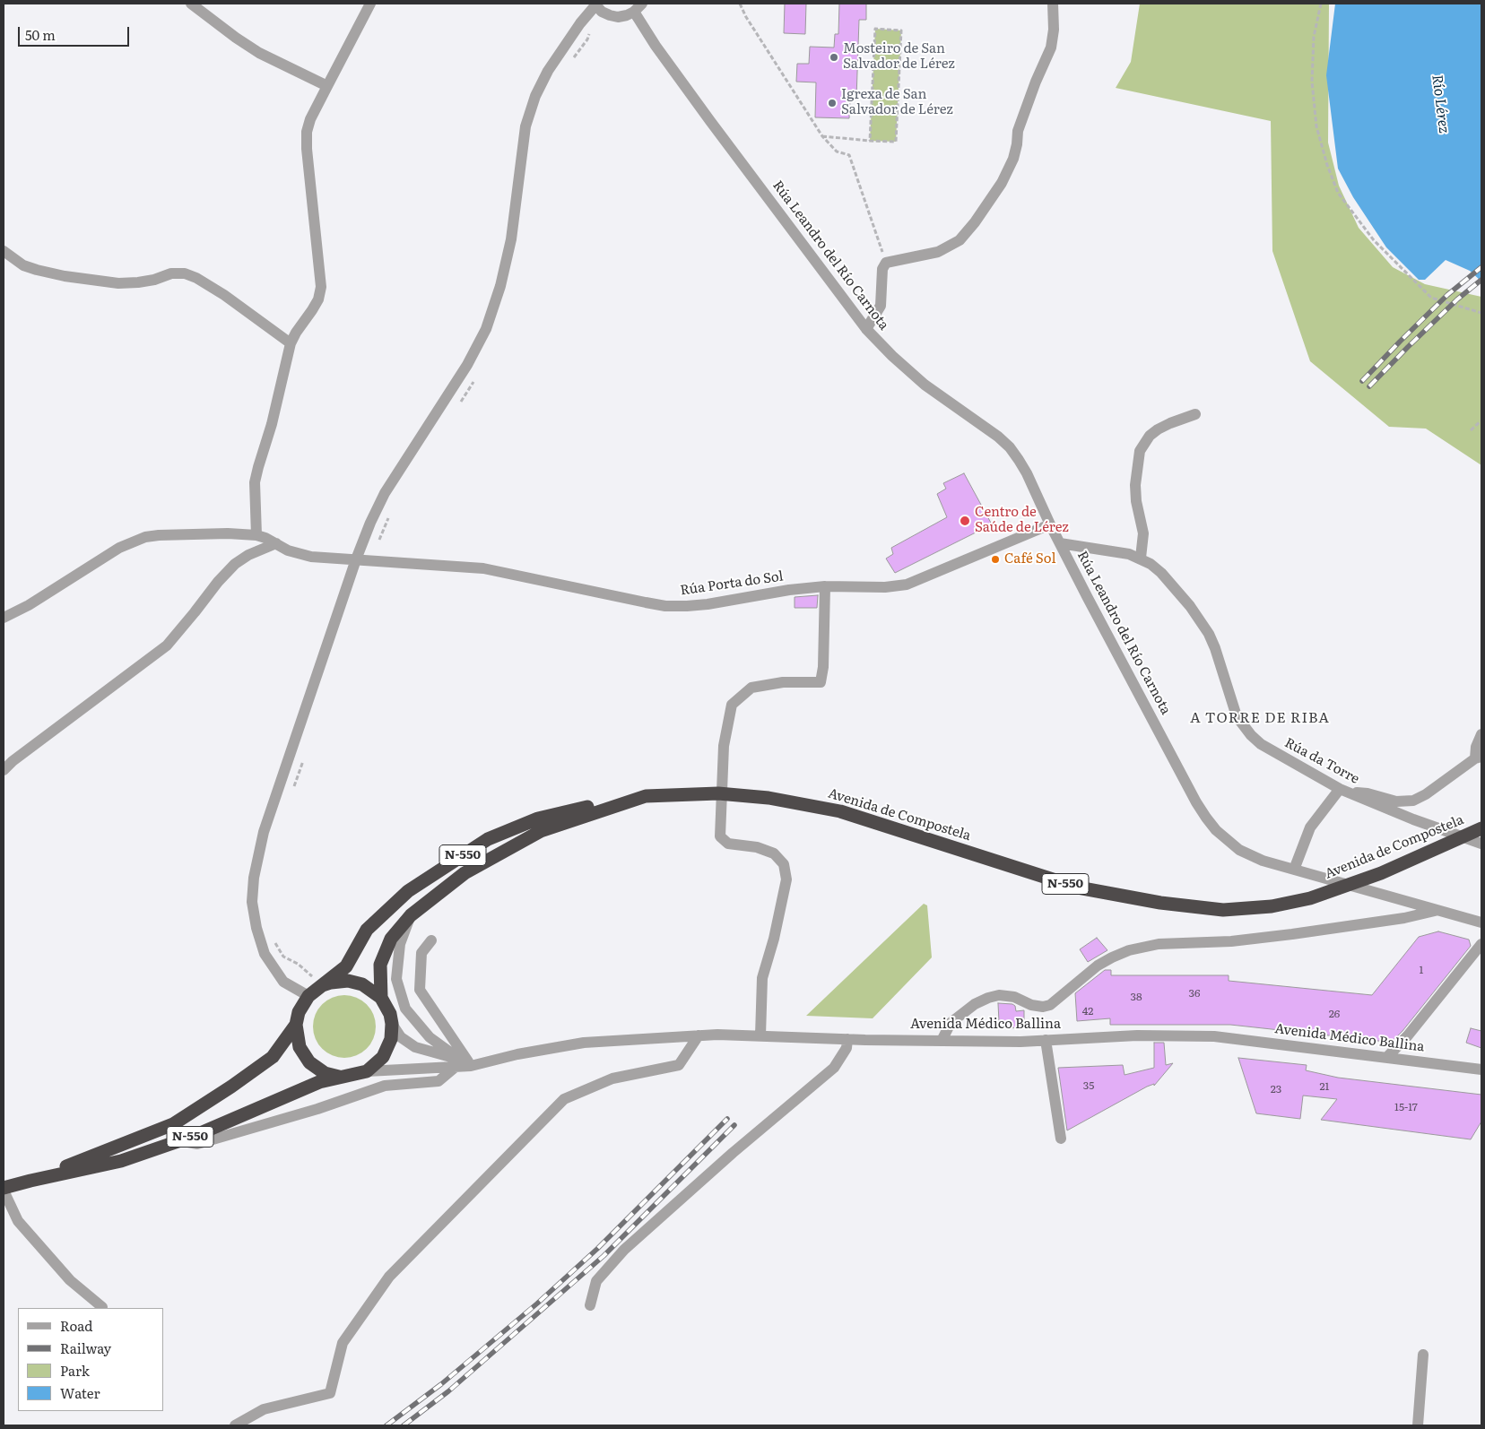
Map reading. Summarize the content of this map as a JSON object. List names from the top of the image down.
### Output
{
  "streets": {
    "highway": ["Avenida de Compostela", "N-550"],
    "street": [
      "Rúa Leandro del Río Carnota",
      "Rúa Porta do Sol",
      "Rúa da Torre",
      "Avenida Médico Ballina"
    ]
  },
  "crossings": [
    ["Rúa Leandro del Río Carnota", "Rúa Porta do Sol"],
    ["Rúa Leandro del Río Carnota", "Rúa da Torre"],
    ["Avenida de Compostela", "N-550"],
    ["Avenida de Compostela", "Avenida Médico Ballina"],
    ["N-550", "Avenida Médico Ballina"]
  ],
  "districts": ["A TORRE DE RIBA"],
  "water": ["Río Lérez"],
  "places": [
    "Mosteiro de San Salvador de Lérez",
    "Igrexa de San Salvador de Lérez",
    "Centro de Saúde de Lérez",
    "Café Sol"
  ],
  "house_numbers": [
    "1",
    "36",
    "38",
    "42",
    "26",
    "35",
    "21",
    "23",
    "15-17"
  ],
  "legend": [
    "Road",
    "Railway",
    "Park",
    "Water"
  ],
  "scale_bar": "50 m"
}
